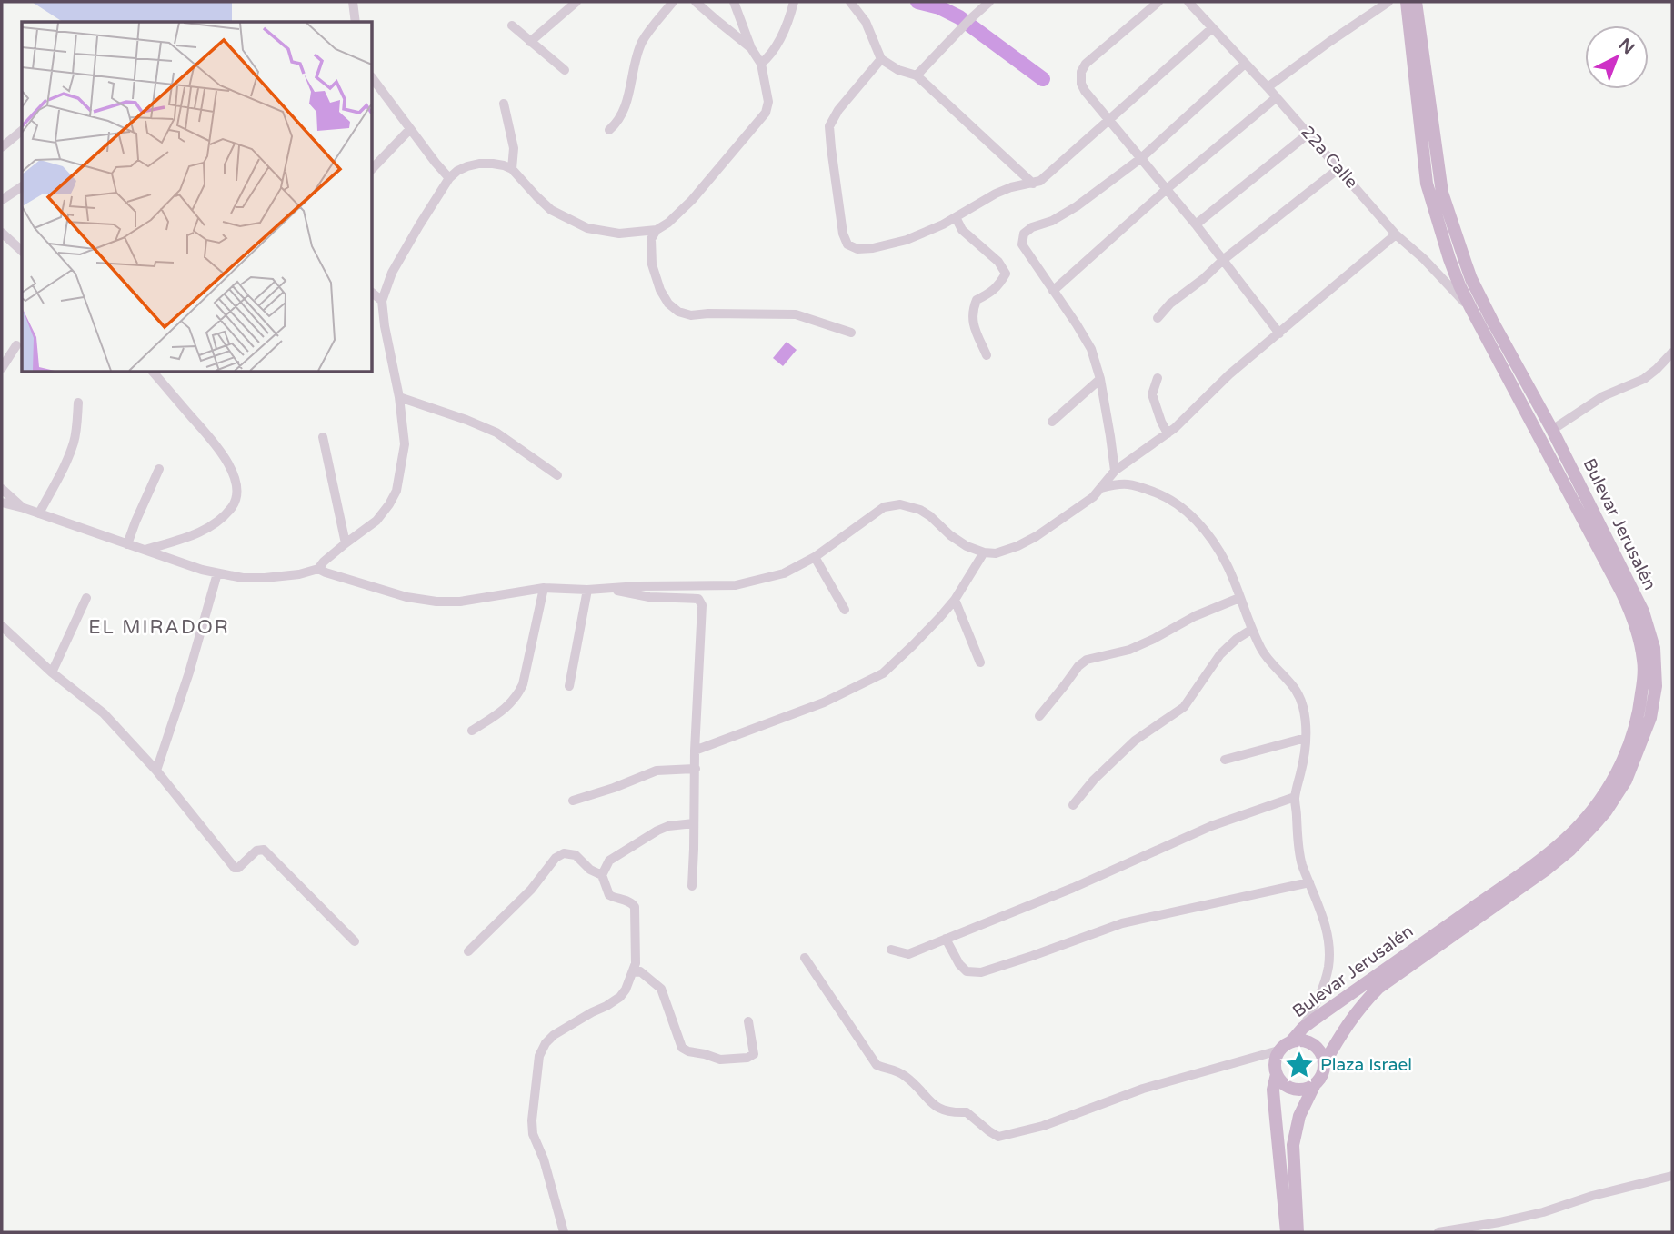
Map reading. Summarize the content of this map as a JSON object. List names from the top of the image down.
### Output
{
  "streets": {
    "main road": ["Bulevar Jerusalén"],
    "street": ["22a Calle"]
  },
  "crossings": [
    ["22a Calle", "Bulevar Jerusalén"]
  ],
  "districts": ["EL MIRADOR"],
  "places": {
    "place": ["Plaza Israel"]
  },
  "north": "top right"
}
